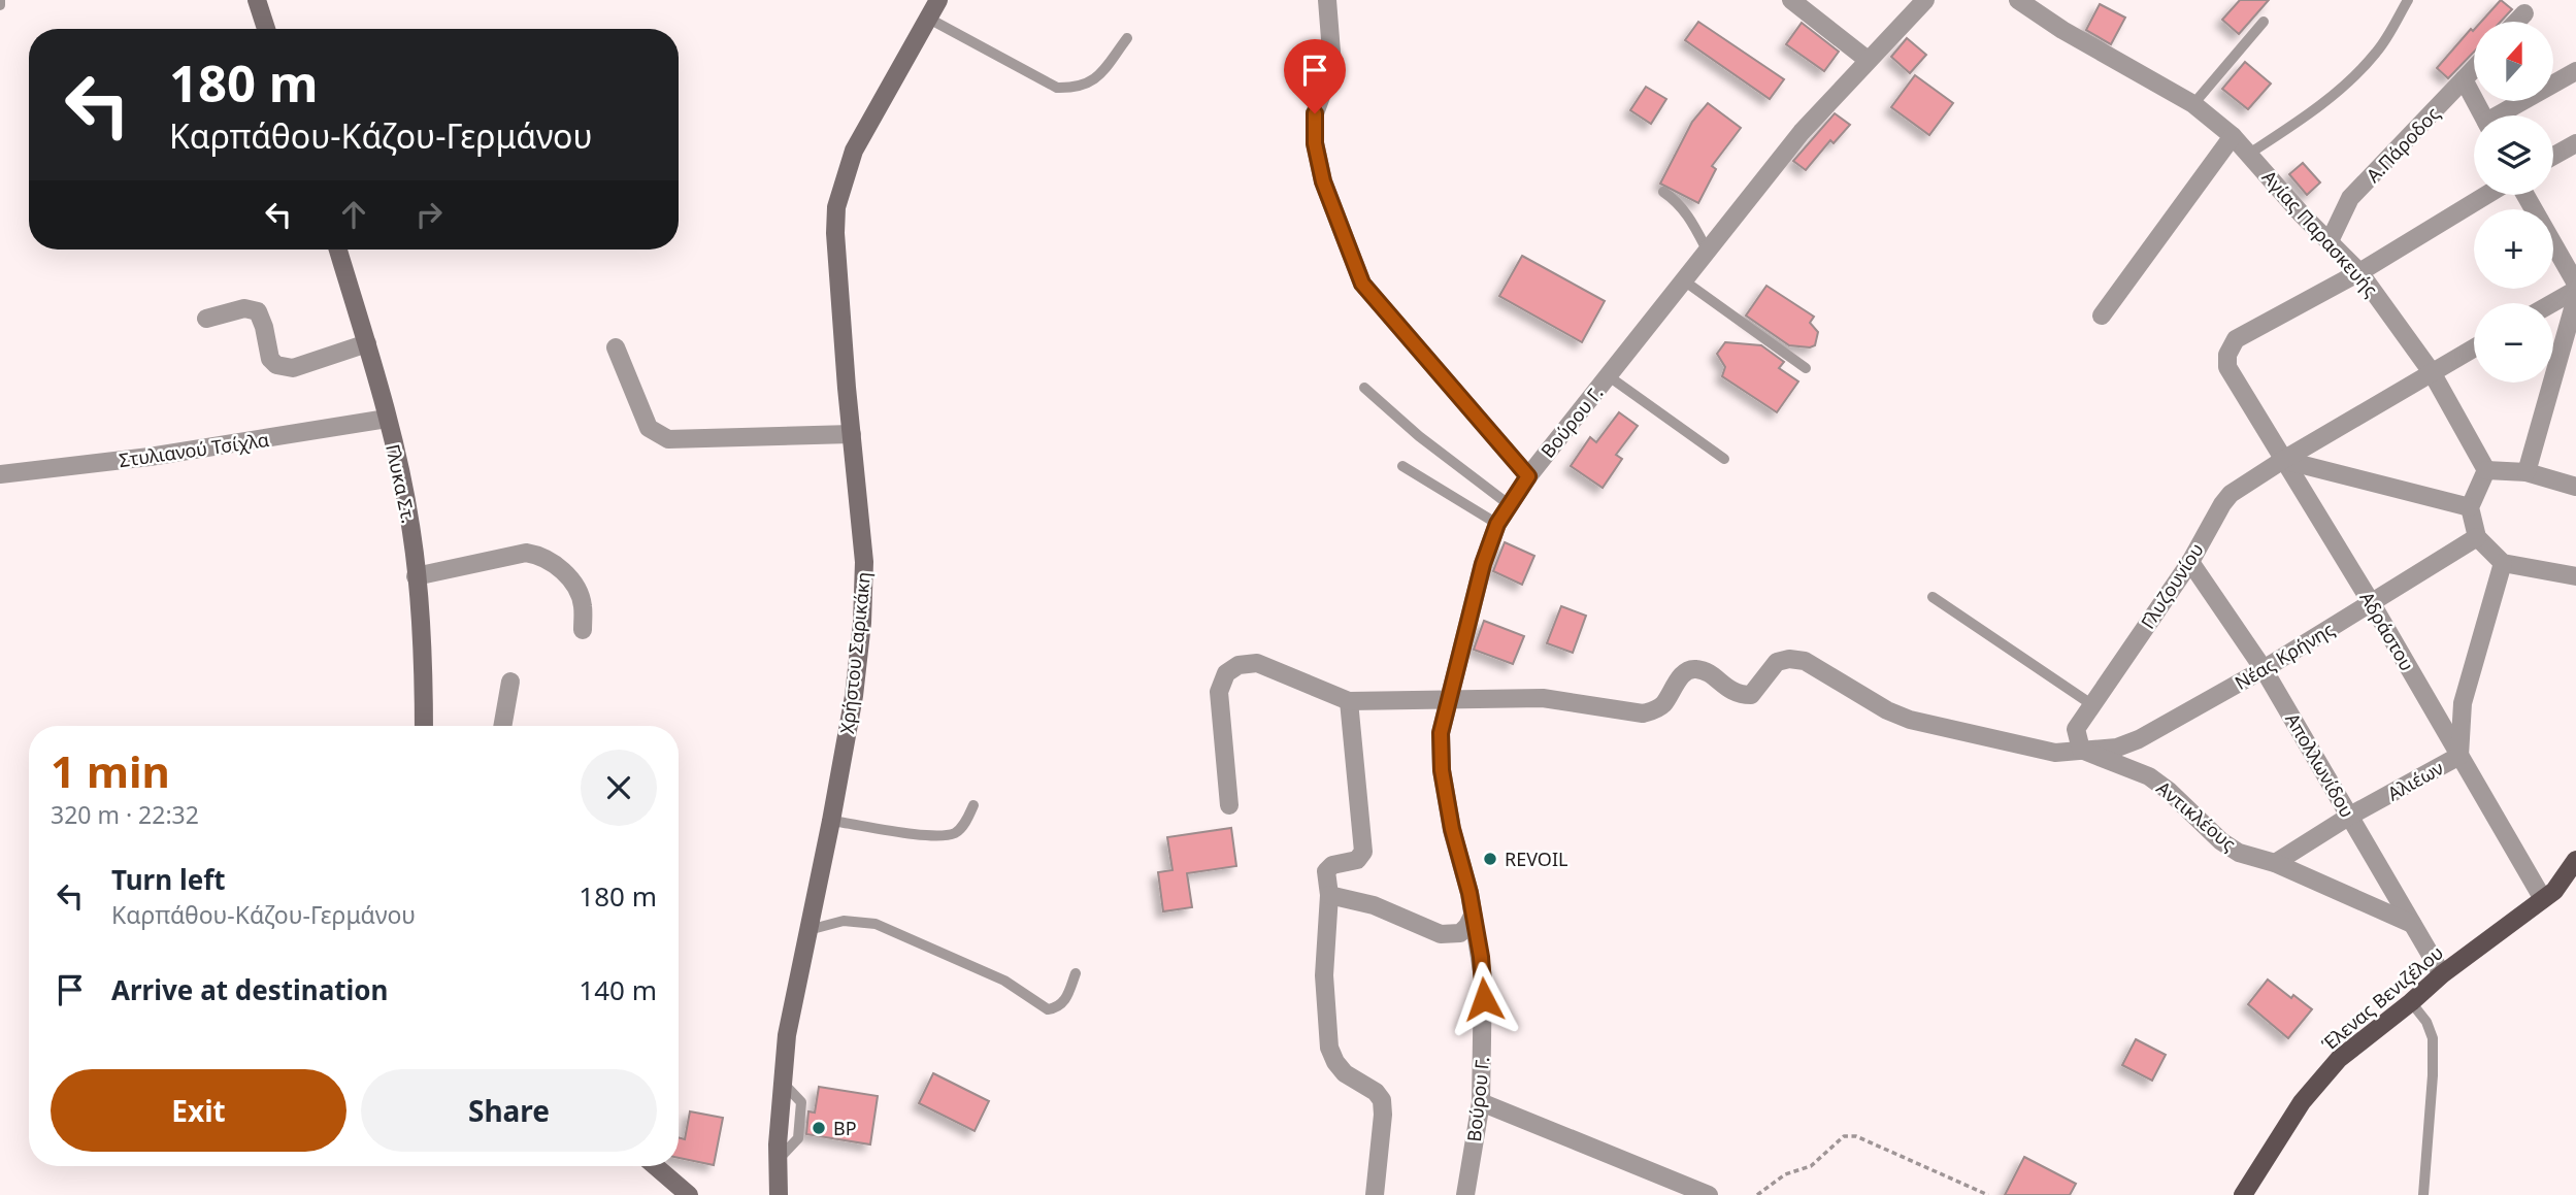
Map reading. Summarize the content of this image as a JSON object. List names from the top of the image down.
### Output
{
  "streets": {
    "main road": ["Γλυκα Στ.", "Χρήστου Σαρικάκη", "Έλενας Βενιζέλου"],
    "street": [
      "Α.Πάροδος",
      "Αγίας Παρασκευής",
      "Βούρου Γ.",
      "Στυλιανού Τσίχλα",
      "Γλυζουνίου",
      "Αδράστου",
      "Νέας Κρήνης",
      "Απολλωνίδου",
      "Αλιέων",
      "Αντικλέους"
    ]
  },
  "crossings": [
    ["Α.Πάροδος", "Αγίας Παρασκευής"],
    ["Αγίας Παρασκευής", "Γλυζουνίου"],
    ["Αγίας Παρασκευής", "Αδράστου"],
    ["Βούρου Γ.", "Νέας Κρήνης"],
    ["Στυλιανού Τσίχλα", "Γλυκα Στ."],
    ["Γλυζουνίου", "Αδράστου"],
    ["Γλυζουνίου", "Νέας Κρήνης"],
    ["Γλυζουνίου", "Απολλωνίδου"],
    ["Γλυζουνίου", "Αντικλέους"],
    ["Αδράστου", "Νέας Κρήνης"],
    ["Αδράστου", "Αλιέων"],
    ["Αδράστου", "Έλενας Βενιζέλου"],
    ["Νέας Κρήνης", "Απολλωνίδου"],
    ["Νέας Κρήνης", "Αντικλέους"],
    ["Απολλωνίδου", "Αλιέων"],
    ["Απολλωνίδου", "Αντικλέους"],
    ["Απολλωνίδου", "Έλενας Βενιζέλου"],
    ["Αλιέων", "Αντικλέους"]
  ],
  "places": ["REVOIL", "BP"],
  "north": "top",
  "page": {
    "map_buttons": ["+", "−"],
    "turn": ["180 m", "Καρπάθου-Κάζου-Γερμάνου"],
    "heading": ["1 min", "320 m · 22:32"],
    "list": [
      {
        "name": "Turn left",
        "note": "Καρπάθου-Κάζου-Γερμάνου",
        "value": "180 m"
      },
      {
        "name": "Arrive at destination",
        "value": "140 m"
      }
    ],
    "buttons": ["Exit", "Share"]
  }
}
